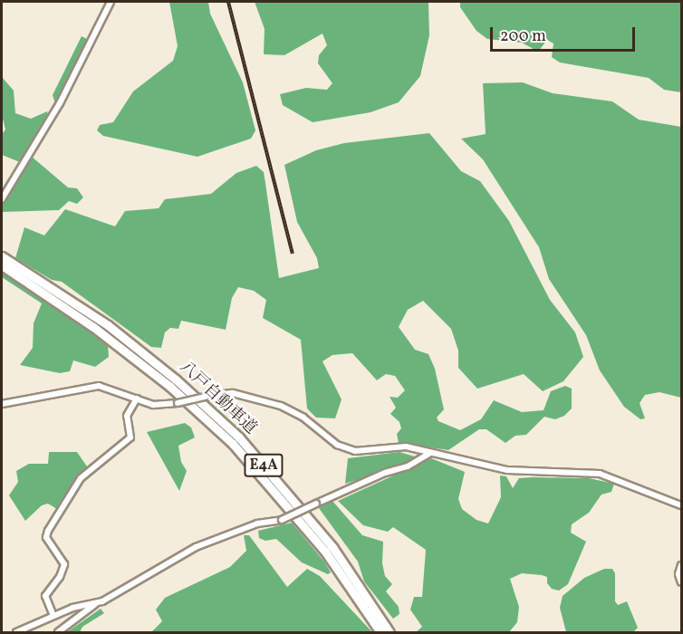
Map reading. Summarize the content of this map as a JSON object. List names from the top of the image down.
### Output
{
  "streets": {
    "highway": ["八戸自動車道", "E4A"]
  },
  "scale_bar": "200 m"
}
